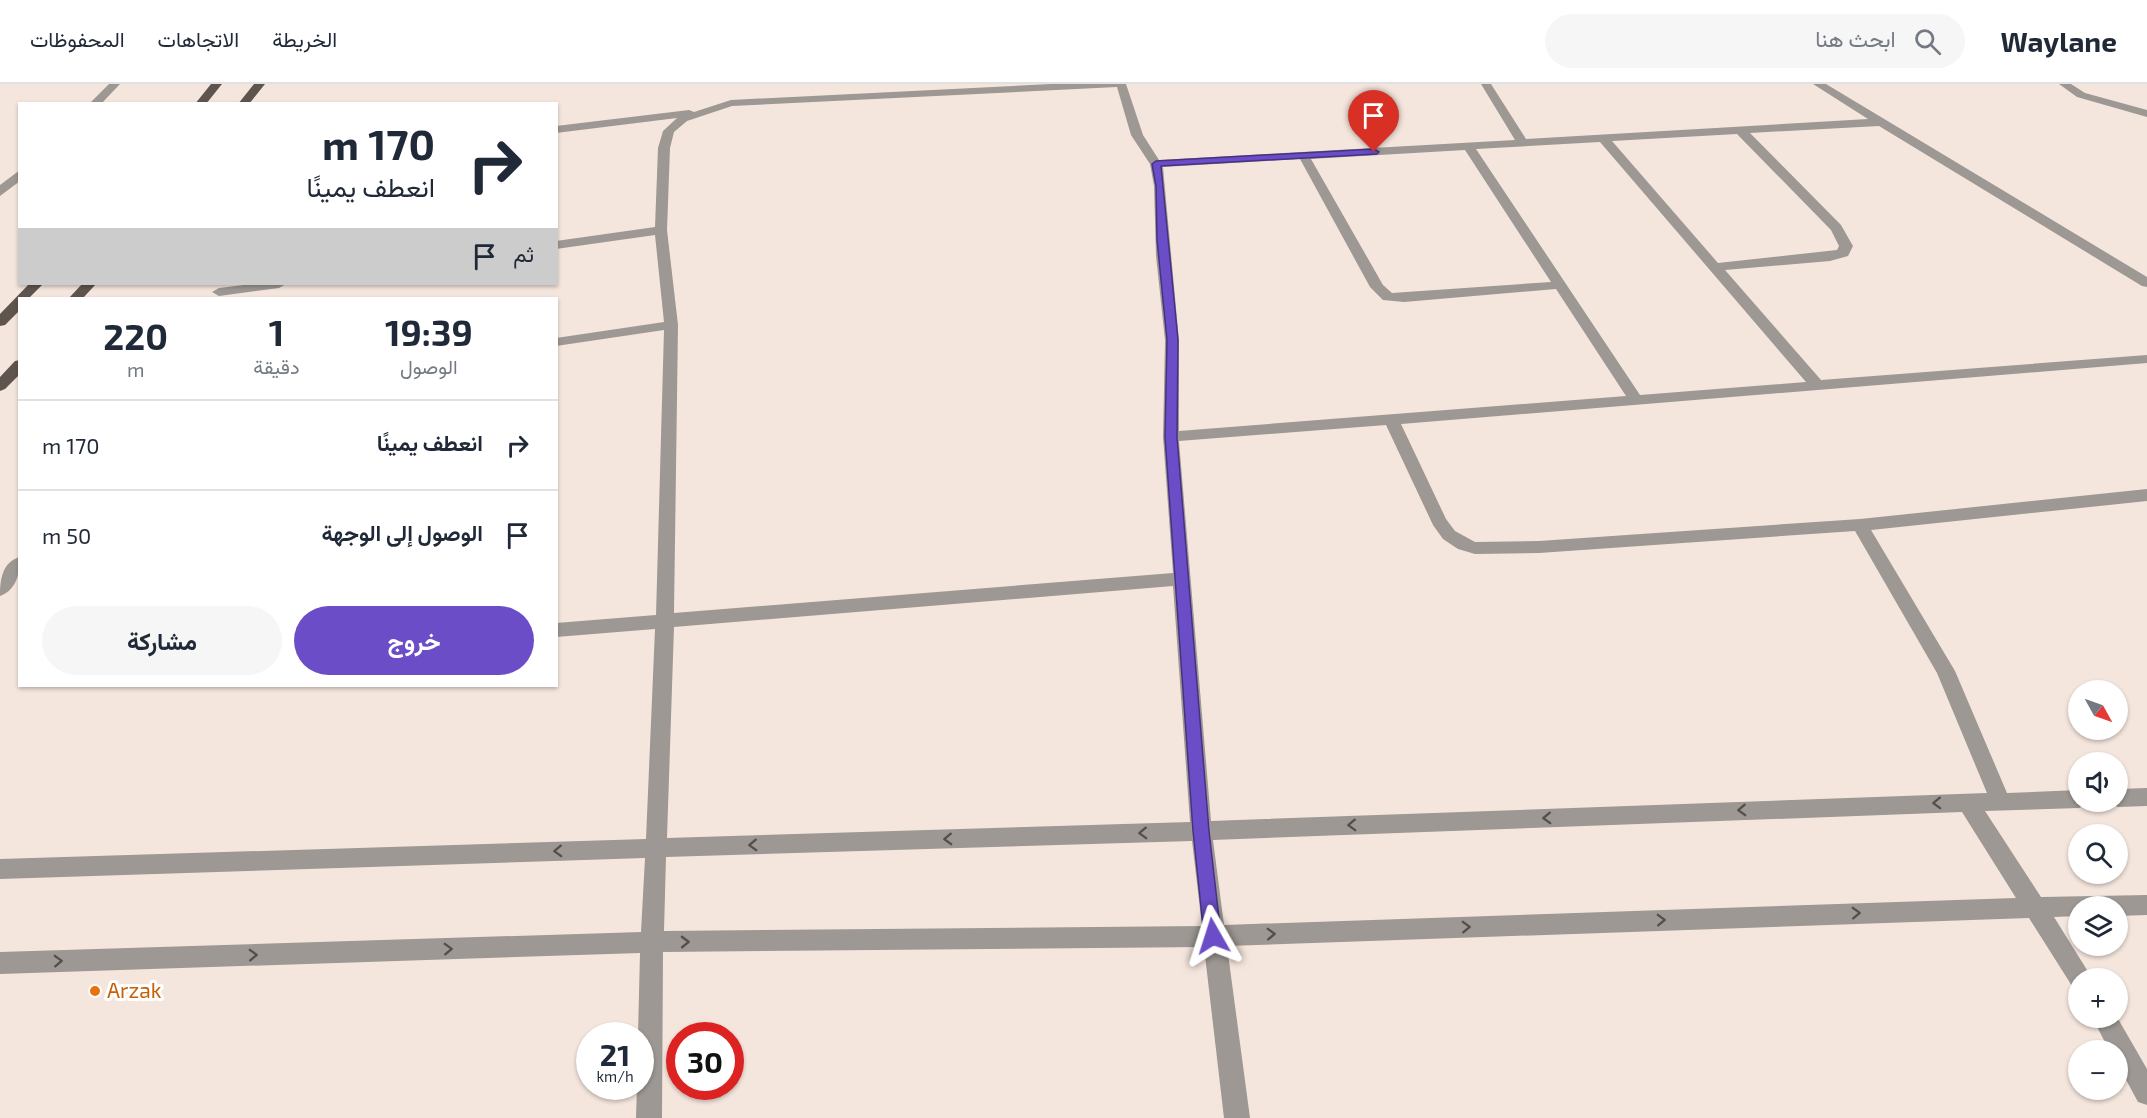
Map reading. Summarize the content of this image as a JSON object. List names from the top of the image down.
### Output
{
  "places": ["Arzak"],
  "north": "bottom right",
  "page": {
    "header": "Waylane",
    "search": "ابحث هنا",
    "nav": ["الخريطة", "الاتجاهات", "المحفوظات"],
    "turn": ["170 m", "انعطف يمينًا"],
    "then": "ثم",
    "eta": [
      "19:39",
      "الوصول",
      "1",
      "دقيقة",
      "220",
      "m"
    ],
    "list": [
      {
        "name": "انعطف يمينًا",
        "value": "170 m"
      },
      {
        "name": "الوصول إلى الوجهة",
        "value": "50 m"
      }
    ],
    "buttons": ["خروج", "مشاركة"],
    "map_buttons": ["+", "−"],
    "speed": "21 km/h",
    "limit": "30"
  }
}
